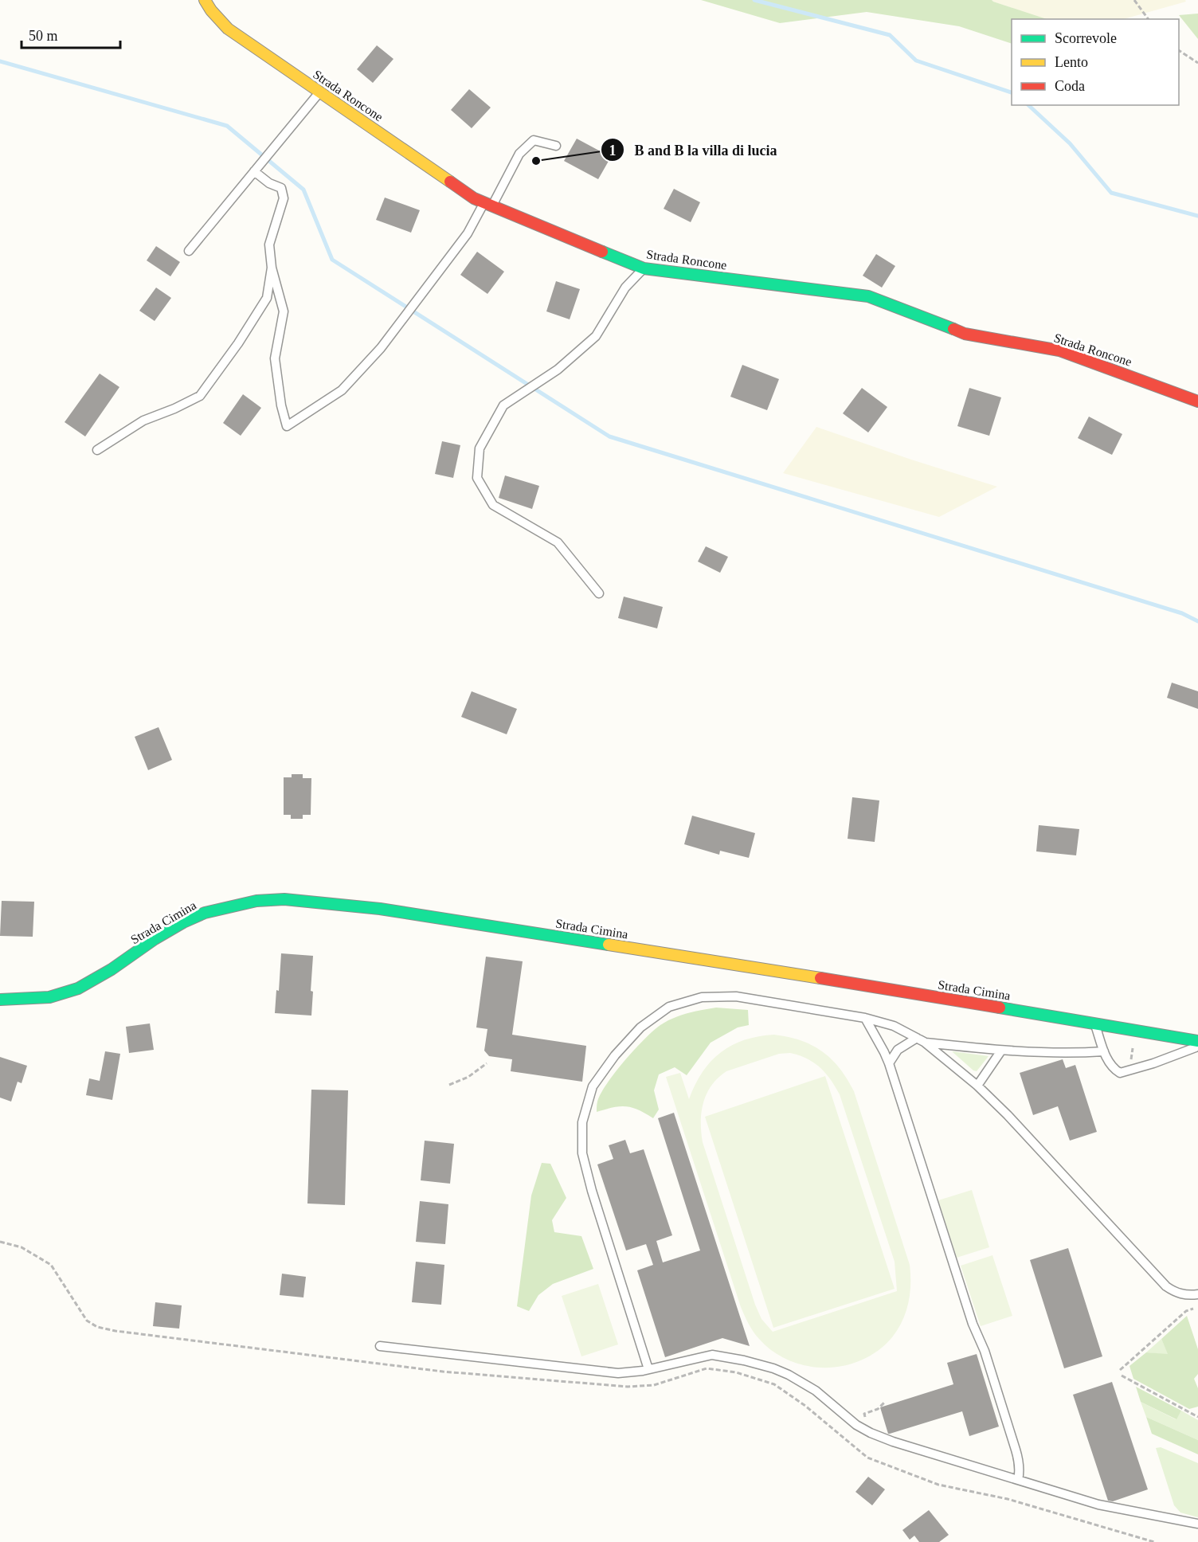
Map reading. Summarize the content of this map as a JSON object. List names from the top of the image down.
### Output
{
  "streets": {
    "main road": ["Strada Roncone", "Strada Cimina"]
  },
  "places": ["B and B la villa di lucia"],
  "legend": ["Scorrevole", "Lento", "Coda"],
  "scale_bar": "50 m"
}
